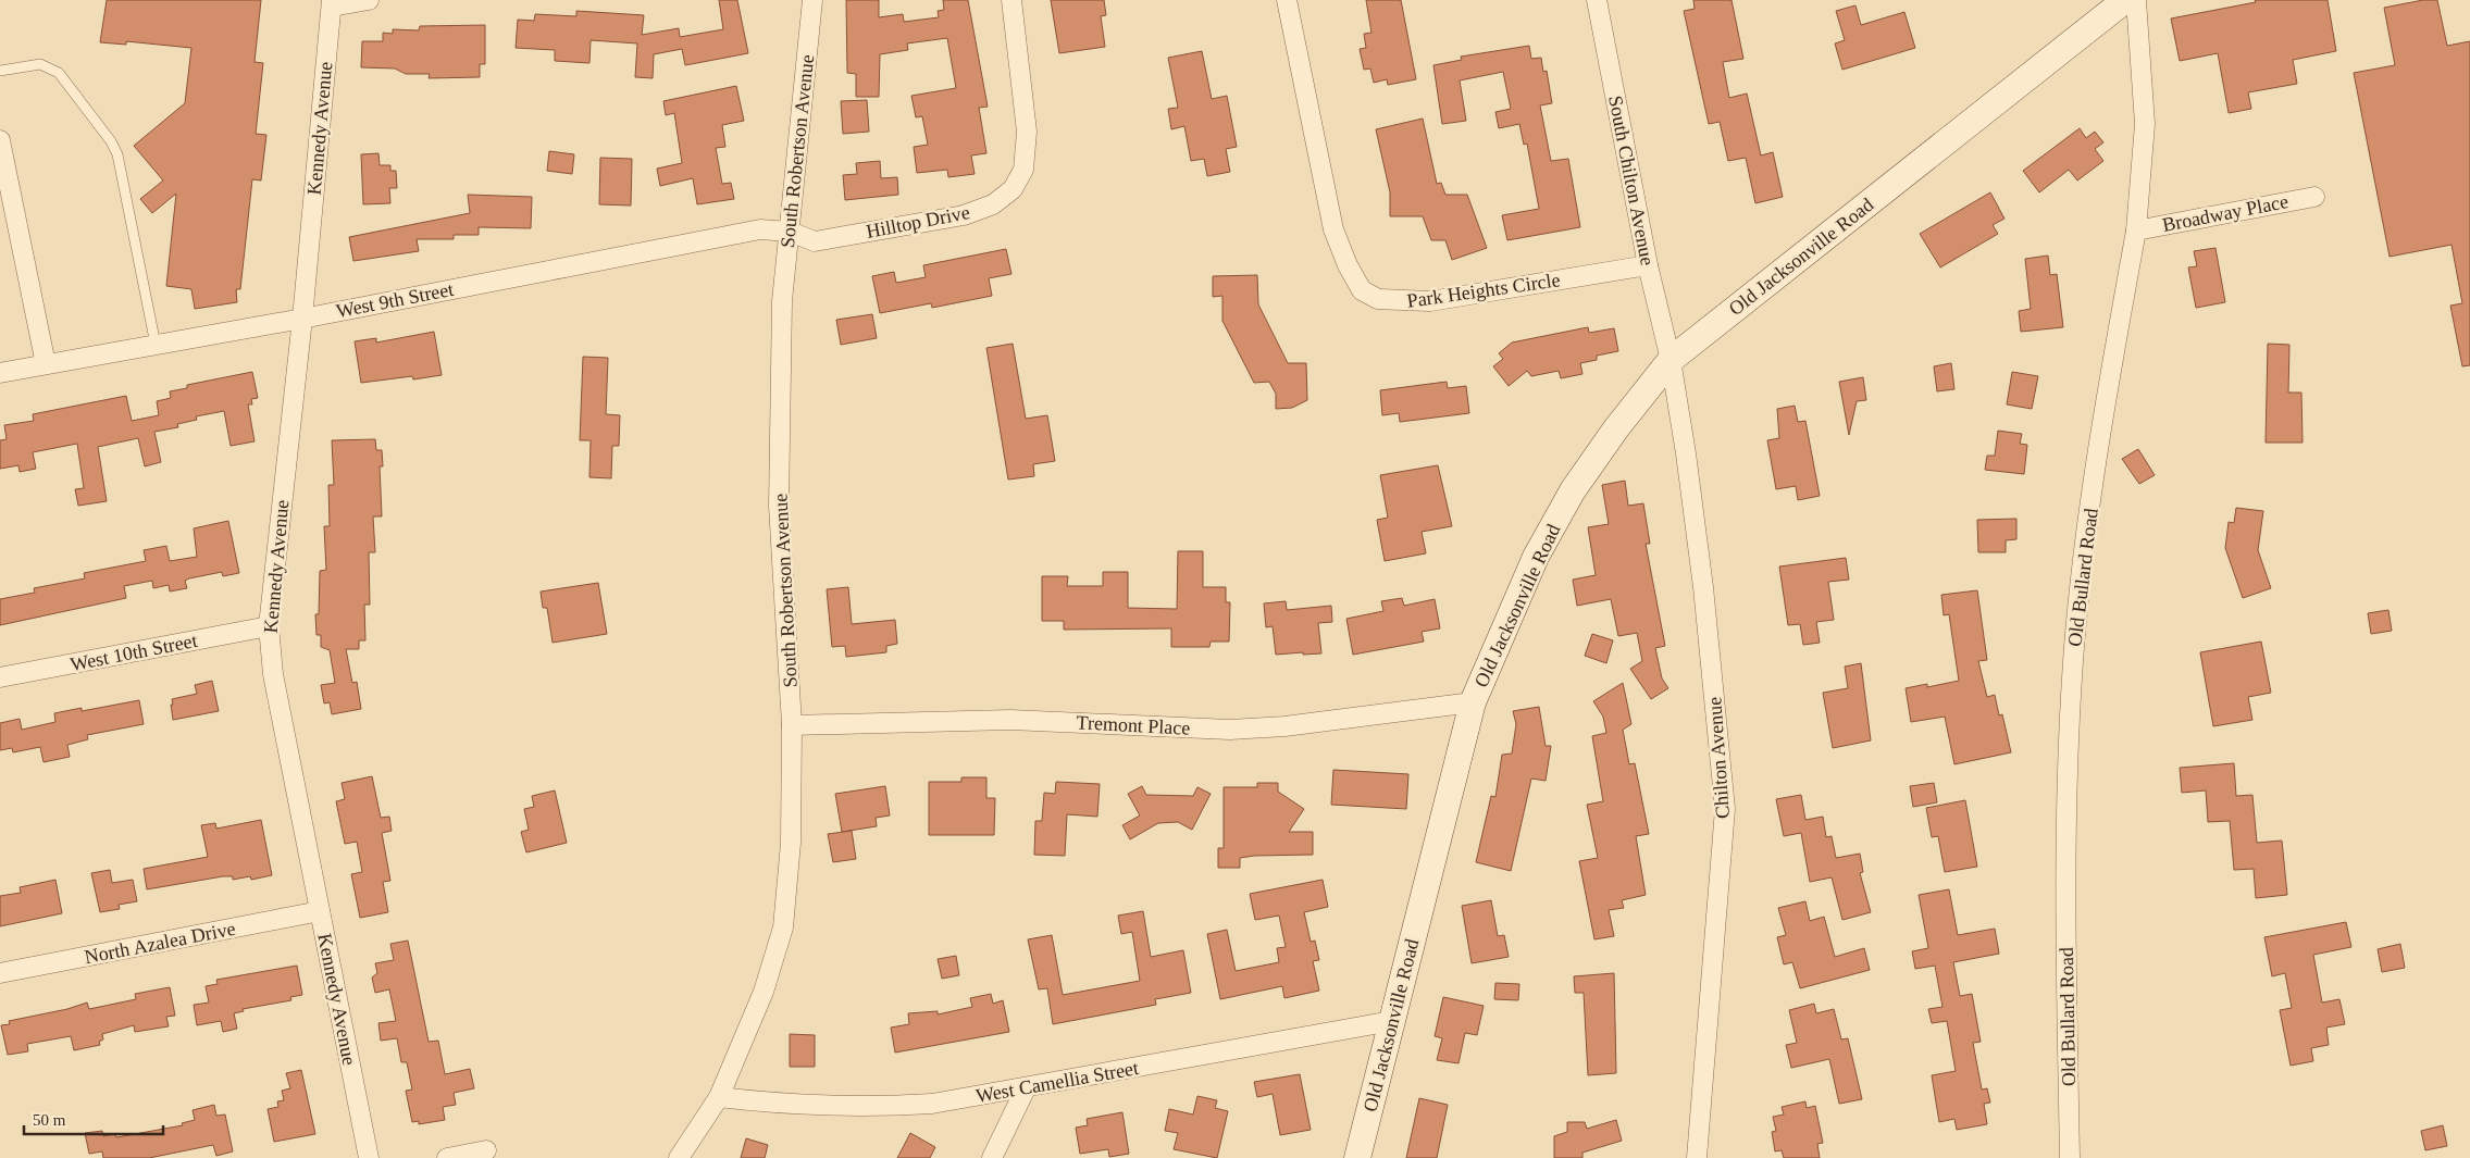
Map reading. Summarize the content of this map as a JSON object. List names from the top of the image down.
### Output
{
  "streets": {
    "main road": ["Old Jacksonville Road"],
    "street": [
      "Kennedy Avenue",
      "South Robertson Avenue",
      "South Chilton Avenue",
      "Broadway Place",
      "Hilltop Drive",
      "Park Heights Circle",
      "West 9th Street",
      "Old Bullard Road",
      "West 10th Street",
      "Tremont Place",
      "Chilton Avenue",
      "North Azalea Drive",
      "West Camellia Street"
    ]
  },
  "crossings": [
    ["Kennedy Avenue", "West 9th Street"],
    ["Kennedy Avenue", "West 10th Street"],
    ["Kennedy Avenue", "North Azalea Drive"],
    ["South Robertson Avenue", "Hilltop Drive"],
    ["South Robertson Avenue", "West 9th Street"],
    ["South Robertson Avenue", "Tremont Place"],
    ["South Robertson Avenue", "West Camellia Street"],
    ["South Chilton Avenue", "Old Jacksonville Road"],
    ["South Chilton Avenue", "Park Heights Circle"],
    ["South Chilton Avenue", "Chilton Avenue"],
    ["Broadway Place", "Old Bullard Road"],
    ["Hilltop Drive", "West 9th Street"],
    ["Old Jacksonville Road", "Tremont Place"],
    ["Old Jacksonville Road", "Chilton Avenue"],
    ["Old Jacksonville Road", "West Camellia Street"]
  ],
  "scale_bar": "50 m"
}
